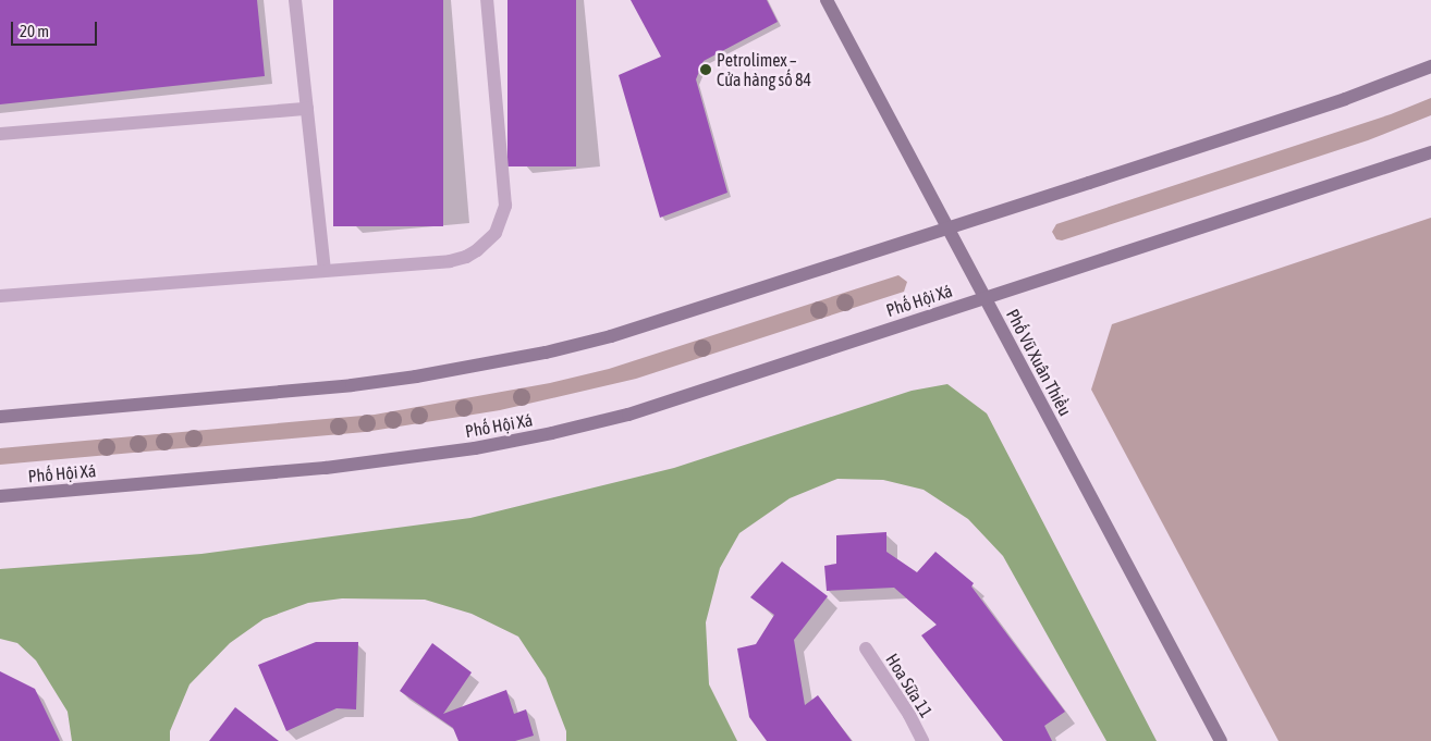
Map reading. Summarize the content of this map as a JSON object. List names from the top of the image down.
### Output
{
  "streets": {
    "main road": ["Phố Hội Xá", "Phố Vũ Xuân Thiều"],
    "street": ["Hoa Sữa 11"]
  },
  "crossings": [
    ["Phố Hội Xá", "Phố Vũ Xuân Thiều"]
  ],
  "places": ["Petrolimex – Cửa hàng số 84"],
  "scale_bar": "20 m"
}
